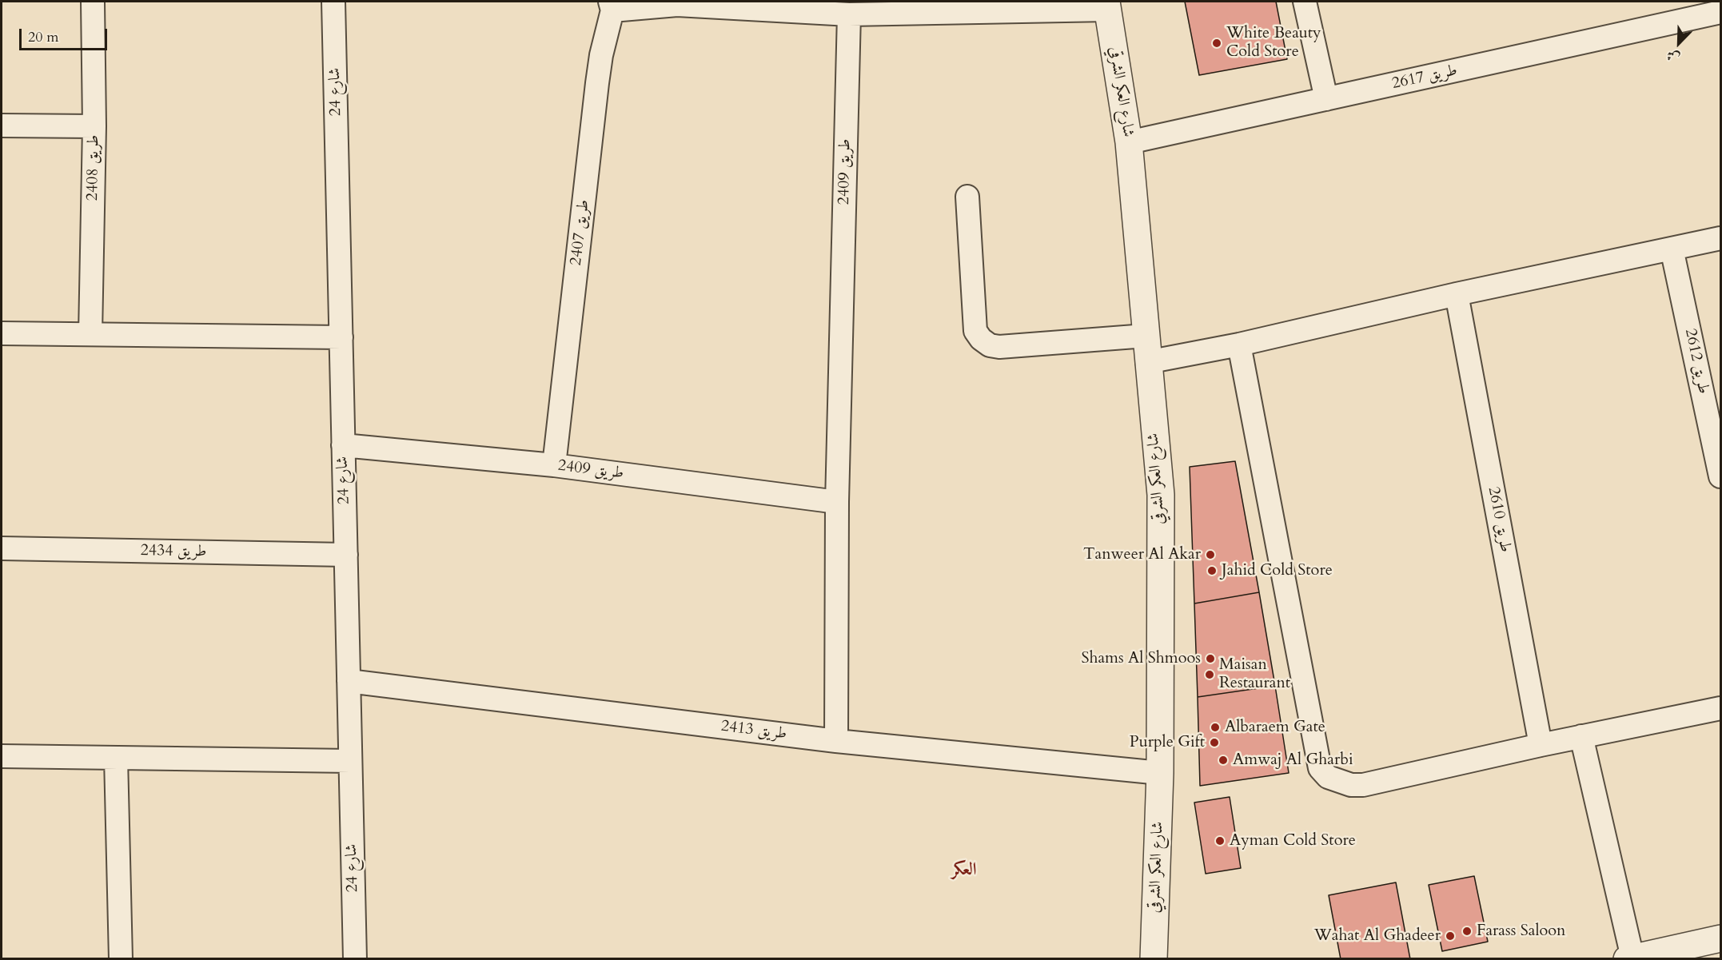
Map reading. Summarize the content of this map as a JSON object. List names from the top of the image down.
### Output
{
  "streets": {
    "street": [
      "طريق 2617",
      "شارع 24",
      "شارع العكر الشرقي",
      "طريق 2408",
      "طريق 2409",
      "طريق 2407",
      "طريق 2612",
      "طريق 2610",
      "طريق 2434",
      "طريق 2413"
    ]
  },
  "crossings": [
    ["طريق 2617", "شارع العكر الشرقي"],
    ["شارع 24", "طريق 2409"],
    ["شارع 24", "طريق 2434"],
    ["شارع 24", "طريق 2413"],
    ["شارع العكر الشرقي", "طريق 2413"],
    ["طريق 2409", "طريق 2407"],
    ["طريق 2409", "طريق 2413"]
  ],
  "districts": ["العكر"],
  "places": [
    "White Beauty Cold Store",
    "Tanweer Al Akar",
    "Jahid Cold Store",
    "Shams Al Shmoos",
    "Maisan Restaurant",
    "Albaraem Gate",
    "Purple Gift",
    "Amwaj Al Gharbi",
    "Ayman Cold Store",
    "Farass Saloon",
    "Wahat Al Ghadeer"
  ],
  "scale_bar": "20 m",
  "north": "bottom left"
}
